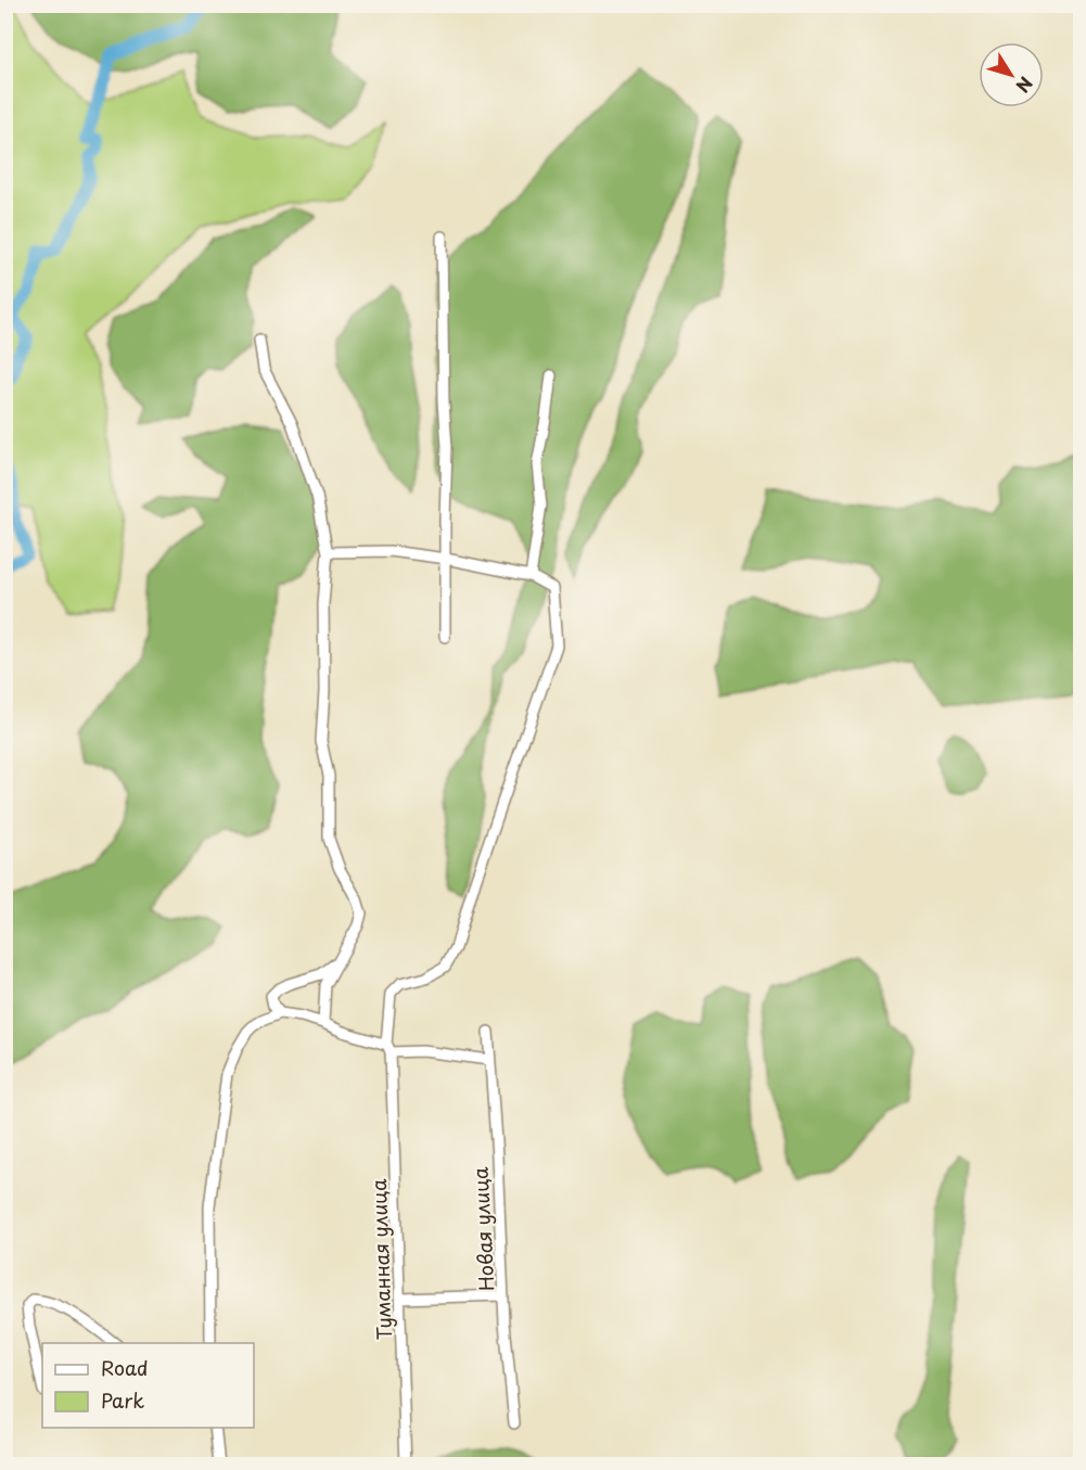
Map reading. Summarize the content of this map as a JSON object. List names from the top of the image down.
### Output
{
  "streets": {
    "street": ["Новая улица", "Туманная улица"]
  },
  "legend": ["Road", "Park"],
  "north": "bottom right"
}
